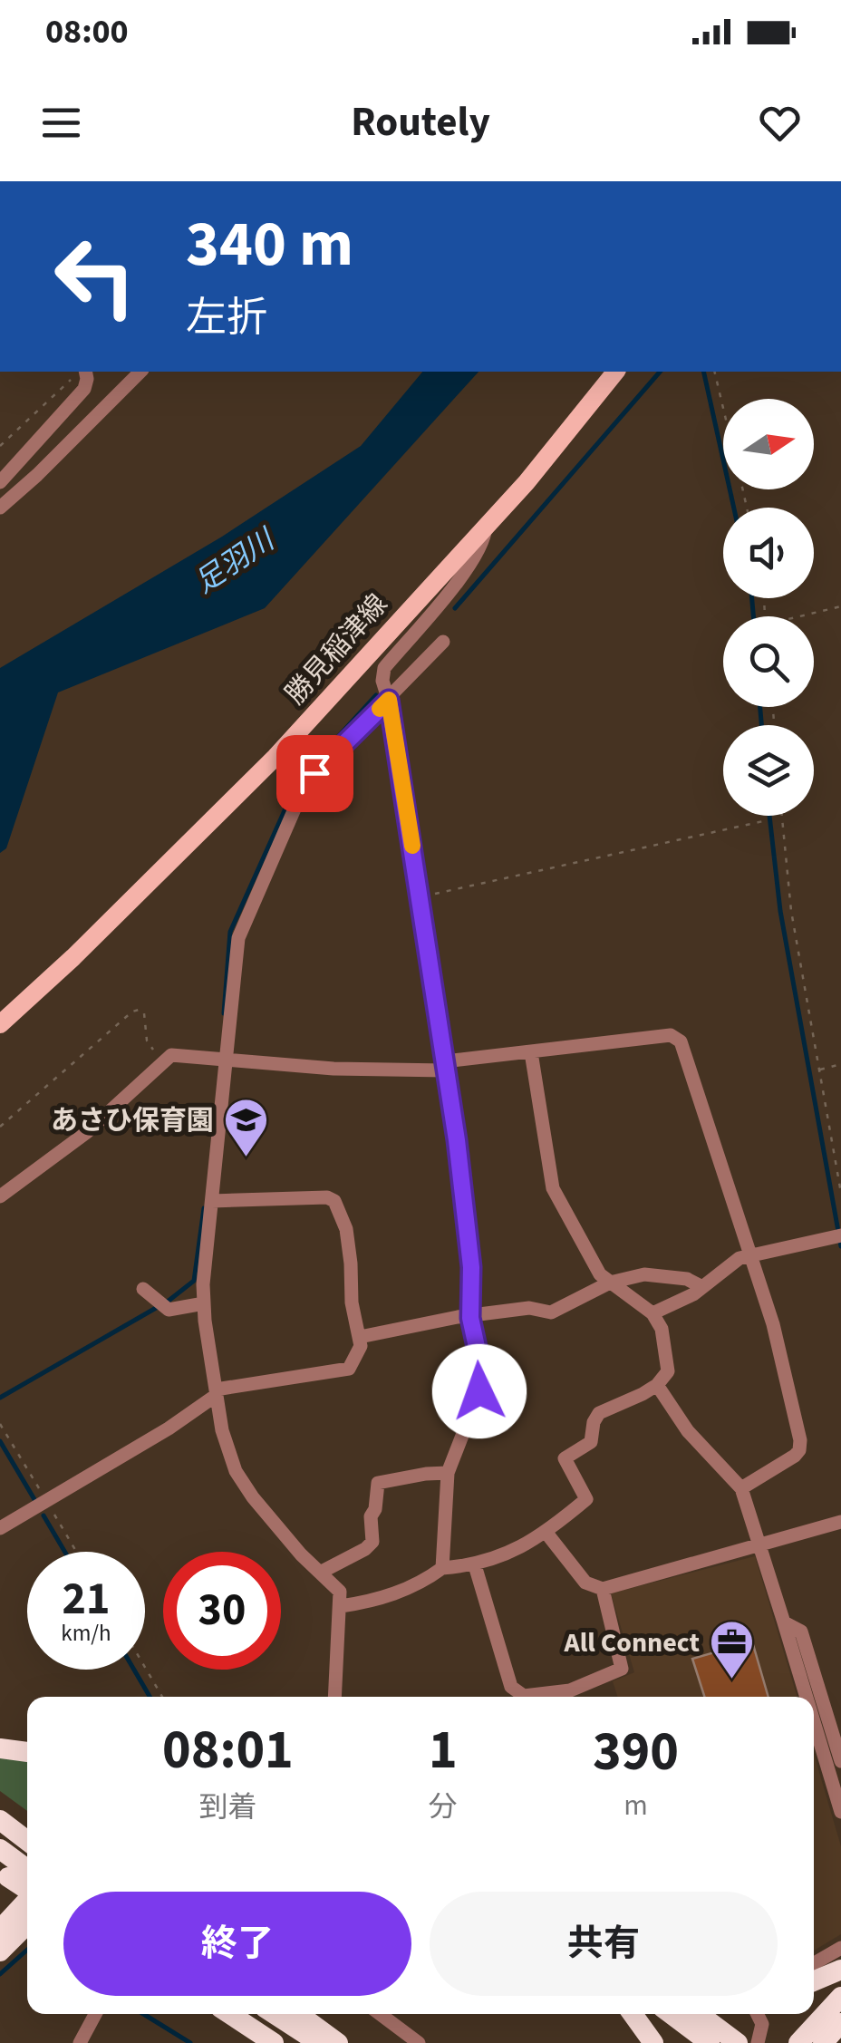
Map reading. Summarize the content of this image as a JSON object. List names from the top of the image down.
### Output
{
  "streets": {
    "main road": ["勝見稲津線"]
  },
  "water": ["足羽川"],
  "places": {
    "school or university": ["あさひ保育園"],
    "office": ["All Connect"]
  },
  "north": "right",
  "page": {
    "status": "08:00",
    "header": "Routely",
    "turn": ["340 m", "左折"],
    "speed": "21 km/h",
    "limit": "30",
    "eta": [
      "08:01",
      "到着",
      "1",
      "分",
      "390",
      "m"
    ],
    "buttons": ["終了", "共有"]
  }
}
